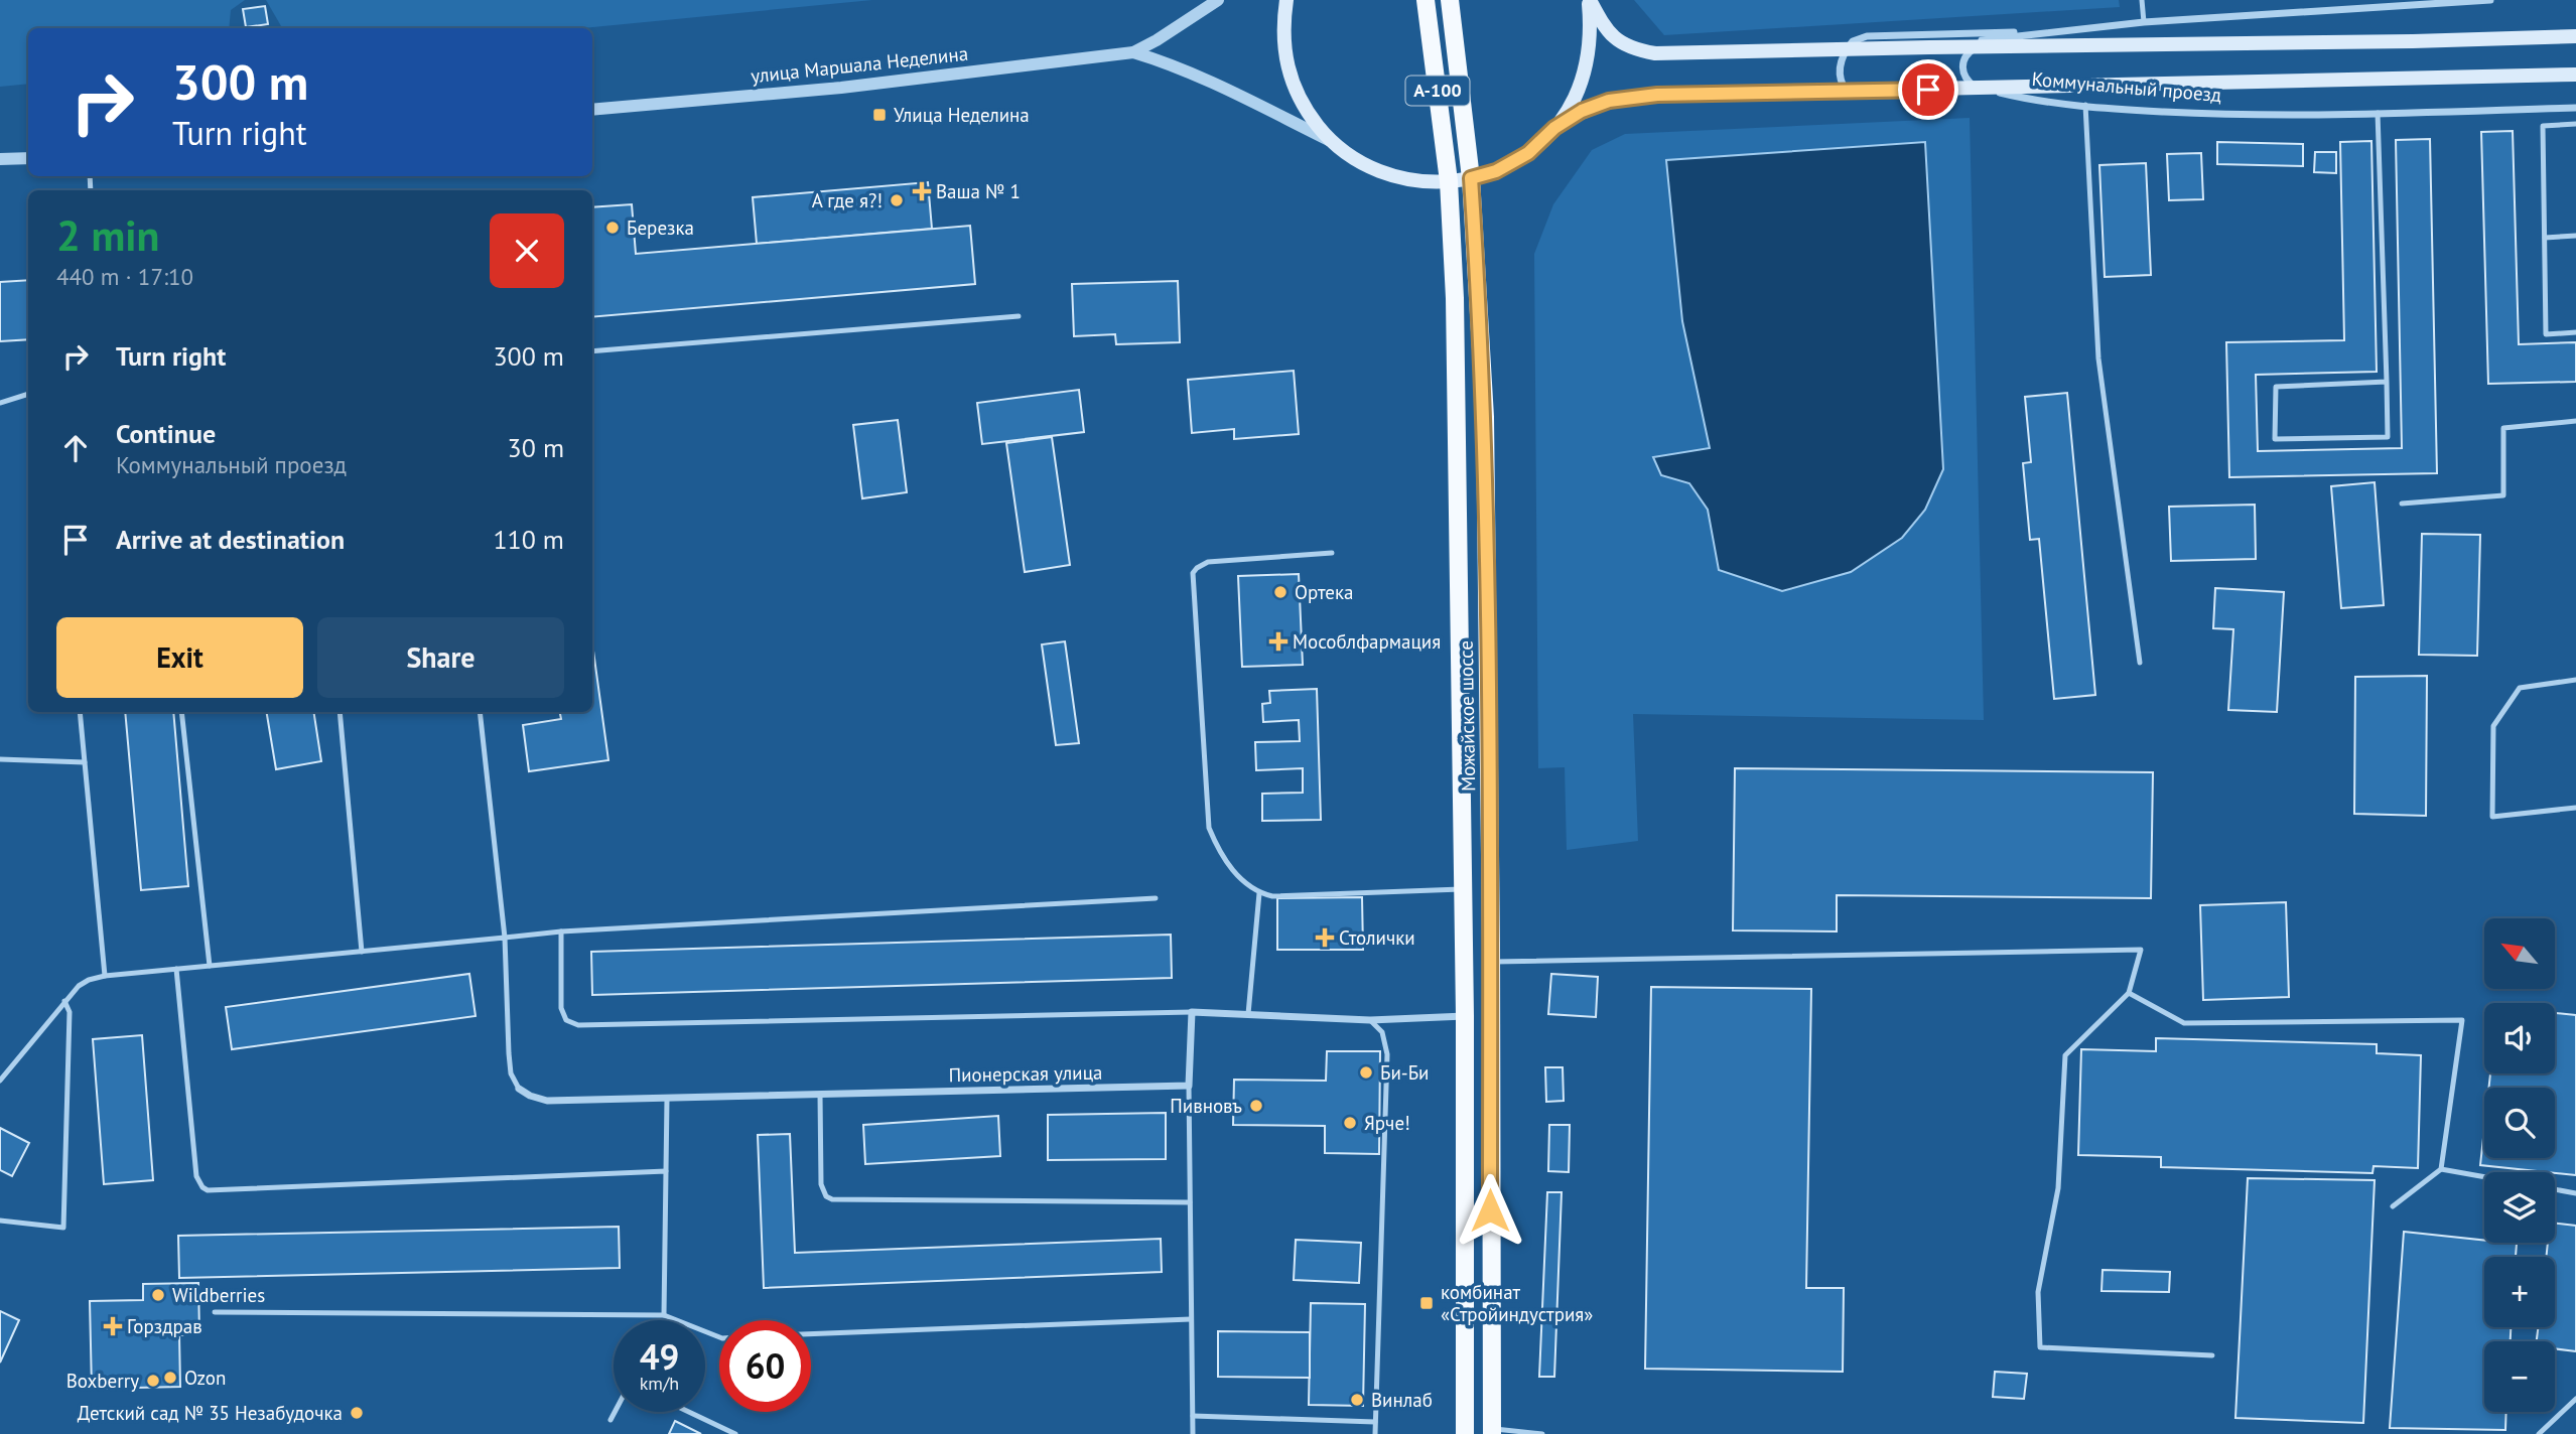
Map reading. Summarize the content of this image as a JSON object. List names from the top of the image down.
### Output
{
  "streets": {
    "main road": ["Коммунальный проезд", "А-100", "Можайское шоссе"],
    "street": ["улица Маршала Неделина", "Пионерская улица"]
  },
  "places": {
    "transit": ["Улица Неделина", "комбинат «Стройиндустрия»"],
    "health": [
      "Ваша № 1",
      "Мособлфармация",
      "Столички",
      "Горздрав"
    ],
    "other": [
      "А где я?!",
      "Березка",
      "Ортека",
      "Би-Би",
      "Пивновъ",
      "Ярче!",
      "Wildberries",
      "Ozon",
      "Boxberry",
      "Винлаб",
      "Детский сад № 35 Незабудочка"
    ]
  },
  "north": "top left",
  "page": {
    "turn": ["300 m", "Turn right"],
    "heading": ["2 min", "440 m · 17:10"],
    "list": [
      {
        "name": "Turn right",
        "value": "300 m"
      },
      {
        "name": "Continue",
        "note": "Коммунальный проезд",
        "value": "30 m"
      },
      {
        "name": "Arrive at destination",
        "value": "110 m"
      }
    ],
    "buttons": ["Exit", "Share"],
    "map_buttons": ["+", "−"],
    "speed": "49 km/h",
    "limit": "60"
  }
}
